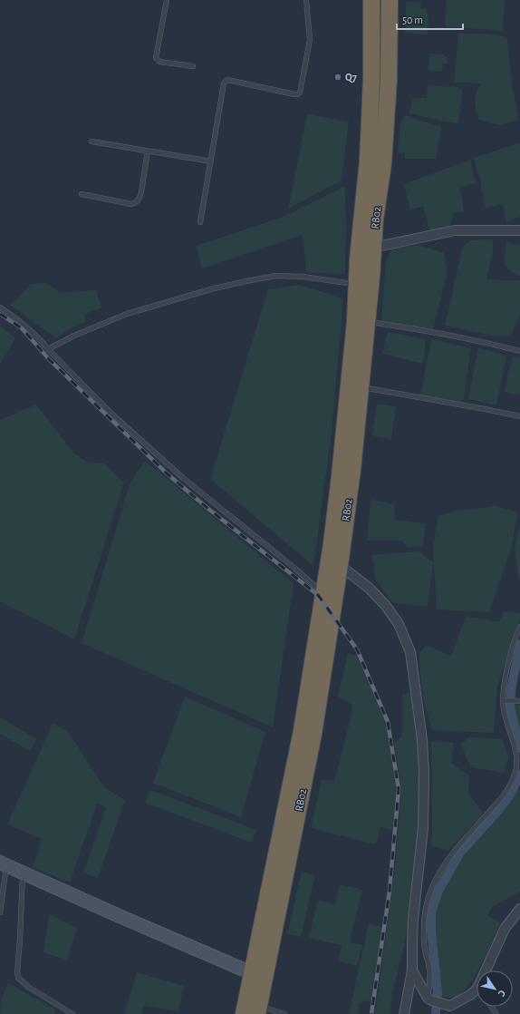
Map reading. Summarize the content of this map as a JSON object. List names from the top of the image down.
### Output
{
  "streets": {
    "highway": ["RB02"]
  },
  "places": ["Q7"],
  "scale_bar": "50 m",
  "north": "bottom right"
}
